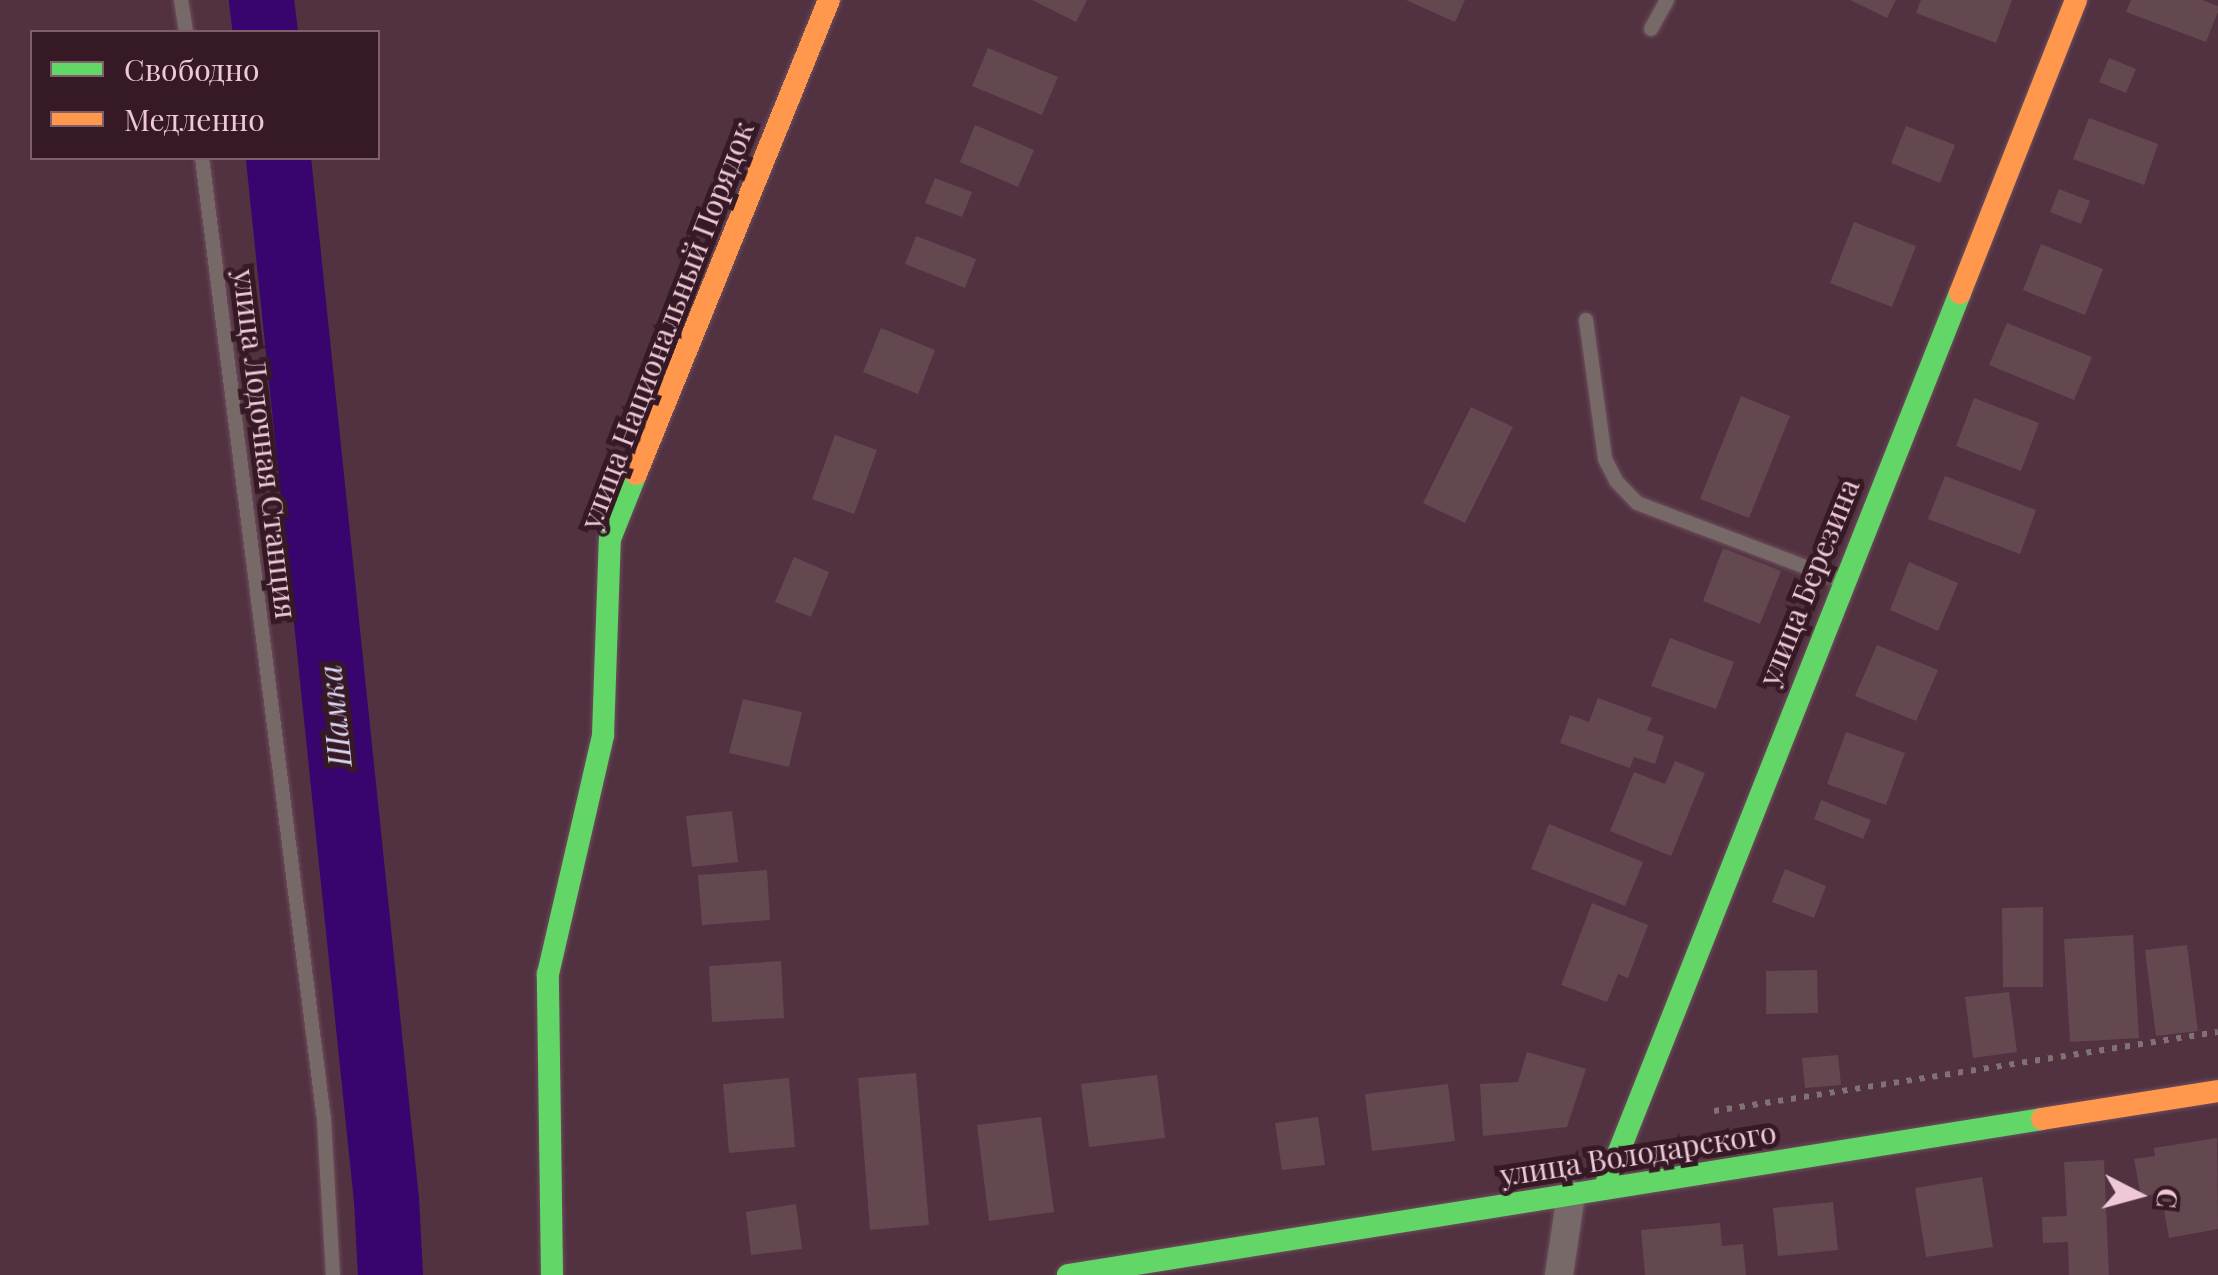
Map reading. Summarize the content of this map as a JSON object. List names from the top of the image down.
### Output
{
  "streets": {
    "street": ["улица Национальный Порядок", "улица Березина", "улица Володарского"],
    "lane": ["улица Лодочная Станция"]
  },
  "crossings": [
    ["улица Березина", "улица Володарского"]
  ],
  "water": ["Шамка"],
  "legend": ["Свободно", "Медленно"],
  "north": "right"
}
